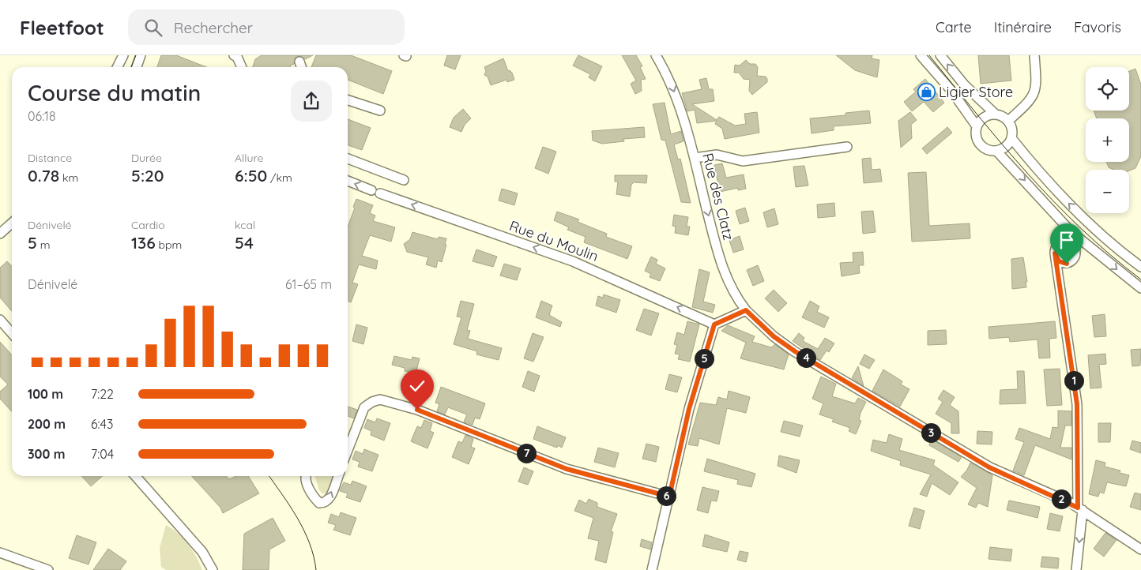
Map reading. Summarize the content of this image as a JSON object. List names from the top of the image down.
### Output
{
  "streets": {
    "street": ["Rue des Clatz", "Rue du Moulin"]
  },
  "one_way": ["Rue des Clatz", "Rue du Moulin"],
  "places": {
    "shop": ["Ligier Store"]
  },
  "page": {
    "header": "Fleetfoot",
    "search": "Rechercher",
    "nav": ["Carte", "Itinéraire", "Favoris"],
    "map_buttons": ["+", "−"],
    "heading": ["Course du matin", "06:18"],
    "stats": [
      ["Distance", "0.78 km"],
      ["Durée", "5:20"],
      ["Allure", "6:50 /km"],
      ["Dénivelé", "5 m"],
      ["Cardio", "136 bpm"],
      ["kcal", "54"]
    ],
    "chart": ["Dénivelé", "61–65 m"],
    "pins": [
      "4",
      "5",
      "1",
      "3",
      "7",
      "6",
      "2"
    ],
    "list": [
      {
        "name": "100 m",
        "note": "7:22"
      },
      {
        "name": "200 m",
        "note": "6:43"
      },
      {
        "name": "300 m",
        "note": "7:04"
      }
    ]
  }
}
